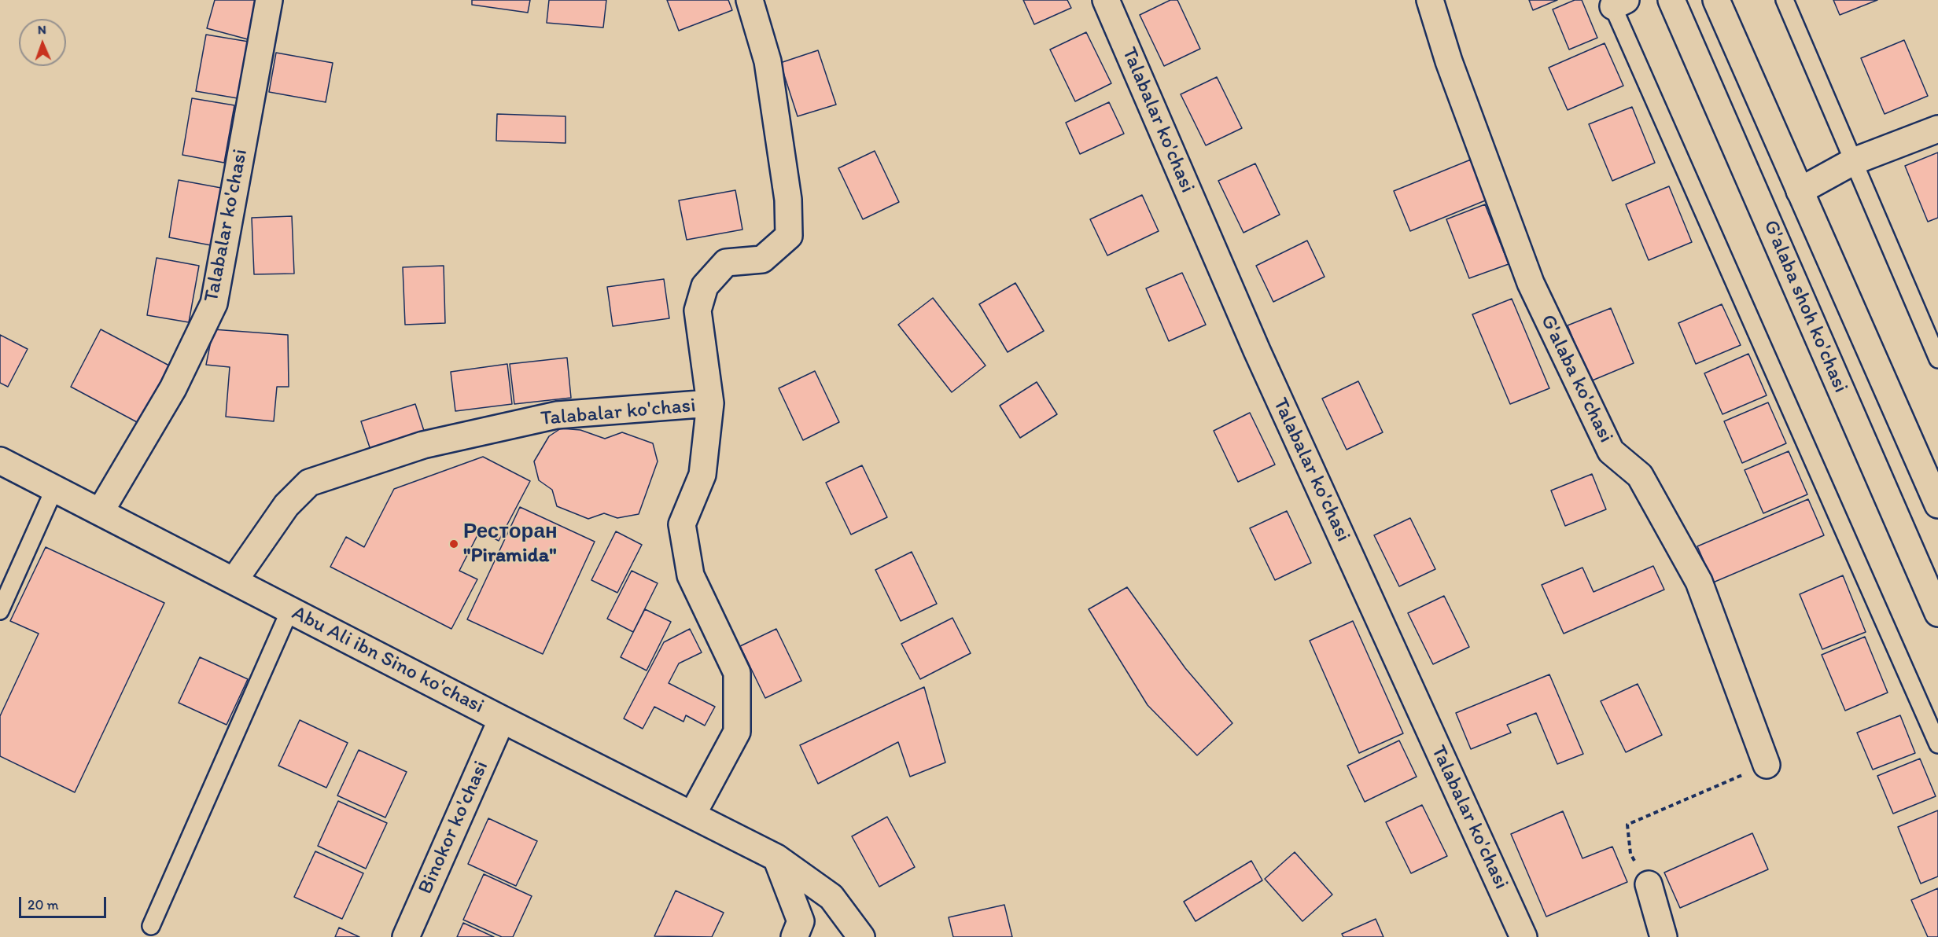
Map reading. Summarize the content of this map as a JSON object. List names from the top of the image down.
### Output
{
  "streets": {
    "street": [
      "Talabalar ko'chasi",
      "G'alaba shoh ko'chasi",
      "G'alaba ko'chasi",
      "Abu Ali ibn Sino ko'chasi",
      "Binokor ko'chasi"
    ]
  },
  "crossings": [
    ["Talabalar ko'chasi", "Abu Ali ibn Sino ko'chasi"],
    ["Abu Ali ibn Sino ko'chasi", "Binokor ko'chasi"]
  ],
  "places": ["Ресторан \"Piramida\""],
  "scale_bar": "20 m",
  "north": "top"
}
